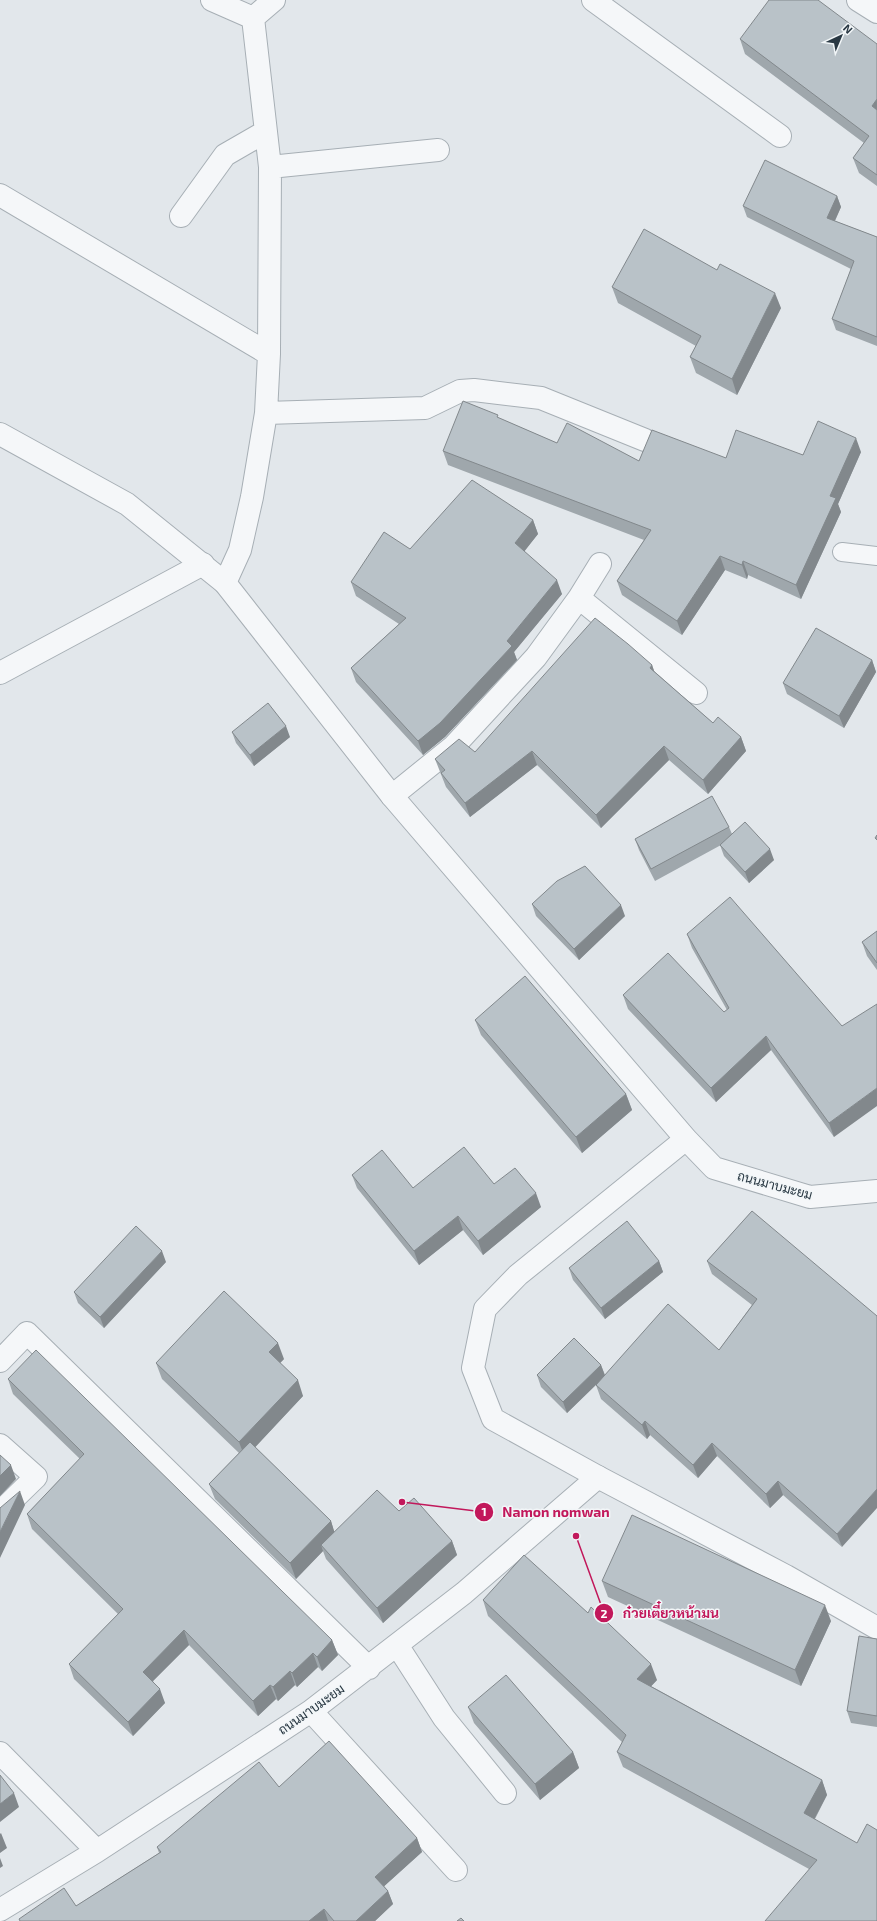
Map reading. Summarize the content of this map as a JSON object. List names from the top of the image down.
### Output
{
  "streets": {
    "street": ["ถนนมาบมะยม"]
  },
  "places": ["Namon nomwan", "ก๋วยเตี๋ยวหน้ามน"],
  "north": "top right"
}
